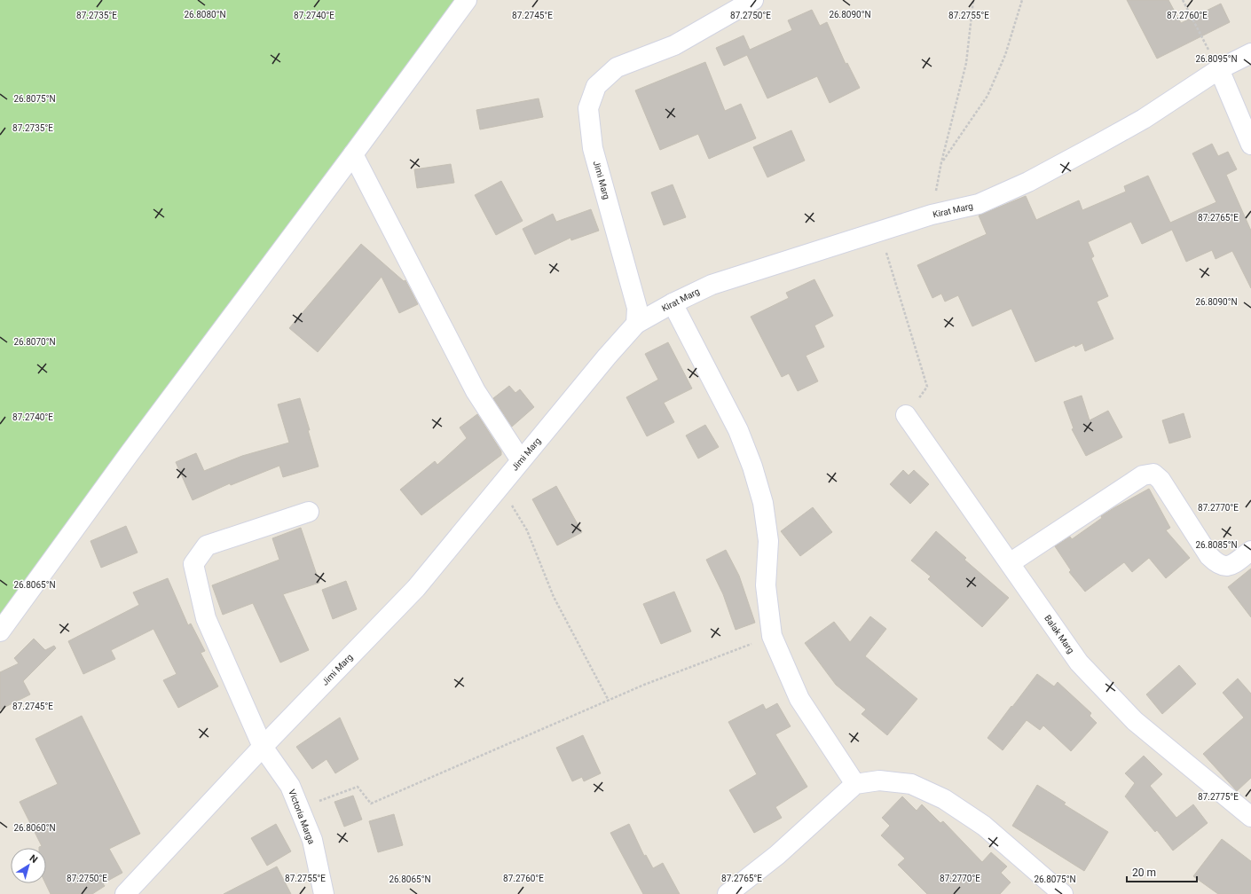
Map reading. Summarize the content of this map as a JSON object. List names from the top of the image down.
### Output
{
  "streets": {
    "street": [
      "Jimi Marg",
      "Kirat Marg",
      "Balak Marg",
      "Victoria Marga"
    ]
  },
  "crossings": [
    ["Jimi Marg", "Kirat Marg"],
    ["Jimi Marg", "Victoria Marga"]
  ],
  "scale_bar": "20 m",
  "north": "top right",
  "coordinates": [
    "26.8090°N",
    "26.8080°N",
    "87.2735°E",
    "87.2740°E",
    "87.2745°E",
    "87.2750°E",
    "87.2755°E",
    "87.2760°E",
    "26.8095°N",
    "26.8075°N",
    "87.2765°E",
    "26.8070°N",
    "87.2770°E",
    "26.8085°N",
    "26.8065°N",
    "87.2775°E",
    "26.8060°N"
  ]
}
